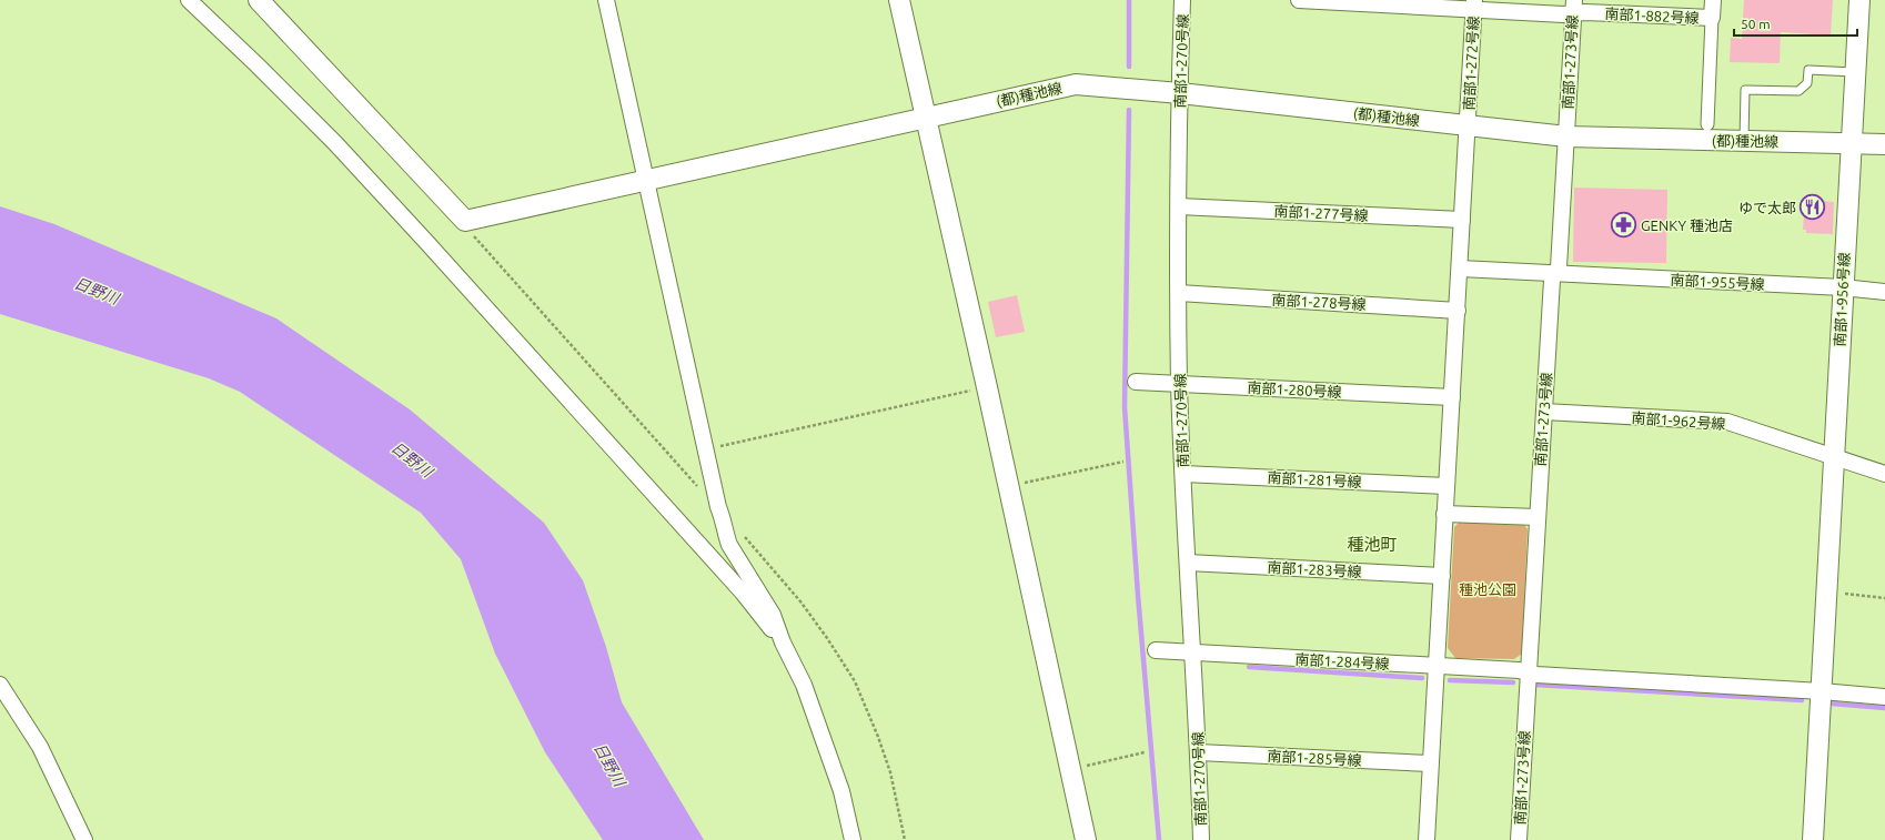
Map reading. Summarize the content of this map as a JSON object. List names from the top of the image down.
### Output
{
  "streets": {
    "street": [
      "南部1-882号線",
      "南部1-270号線",
      "南部1-273号線",
      "南部1-272号線",
      "(都)種池線",
      "南部1-277号線",
      "南部1-955号線",
      "南部1-956号線",
      "南部1-278号線",
      "南部1-280号線",
      "南部1-962号線",
      "南部1-281号線",
      "南部1-283号線",
      "南部1-284号線",
      "南部1-285号線"
    ]
  },
  "crossings": [
    ["南部1-882号線", "南部1-273号線"],
    ["南部1-882号線", "南部1-272号線"],
    ["南部1-270号線", "(都)種池線"],
    ["南部1-270号線", "南部1-277号線"],
    ["南部1-270号線", "南部1-278号線"],
    ["南部1-270号線", "南部1-280号線"],
    ["南部1-270号線", "南部1-281号線"],
    ["南部1-270号線", "南部1-283号線"],
    ["南部1-270号線", "南部1-284号線"],
    ["南部1-270号線", "南部1-285号線"],
    ["南部1-273号線", "(都)種池線"],
    ["南部1-273号線", "南部1-955号線"],
    ["南部1-273号線", "南部1-962号線"],
    ["南部1-273号線", "南部1-284号線"],
    ["南部1-272号線", "(都)種池線"],
    ["南部1-272号線", "南部1-277号線"],
    ["南部1-272号線", "南部1-955号線"],
    ["南部1-272号線", "南部1-278号線"],
    ["南部1-272号線", "南部1-280号線"],
    ["南部1-272号線", "南部1-281号線"],
    ["南部1-272号線", "南部1-283号線"],
    ["南部1-272号線", "南部1-284号線"],
    ["南部1-272号線", "南部1-285号線"],
    ["(都)種池線", "南部1-956号線"],
    ["南部1-955号線", "南部1-956号線"],
    ["南部1-956号線", "南部1-962号線"],
    ["南部1-956号線", "南部1-284号線"]
  ],
  "districts": ["種池町"],
  "water": ["日野川"],
  "parks": ["種池公園"],
  "places": {
    "restaurant": ["ゆで太郎"],
    "pharmacy": ["GENKY 種池店"]
  },
  "scale_bar": "50 m"
}
